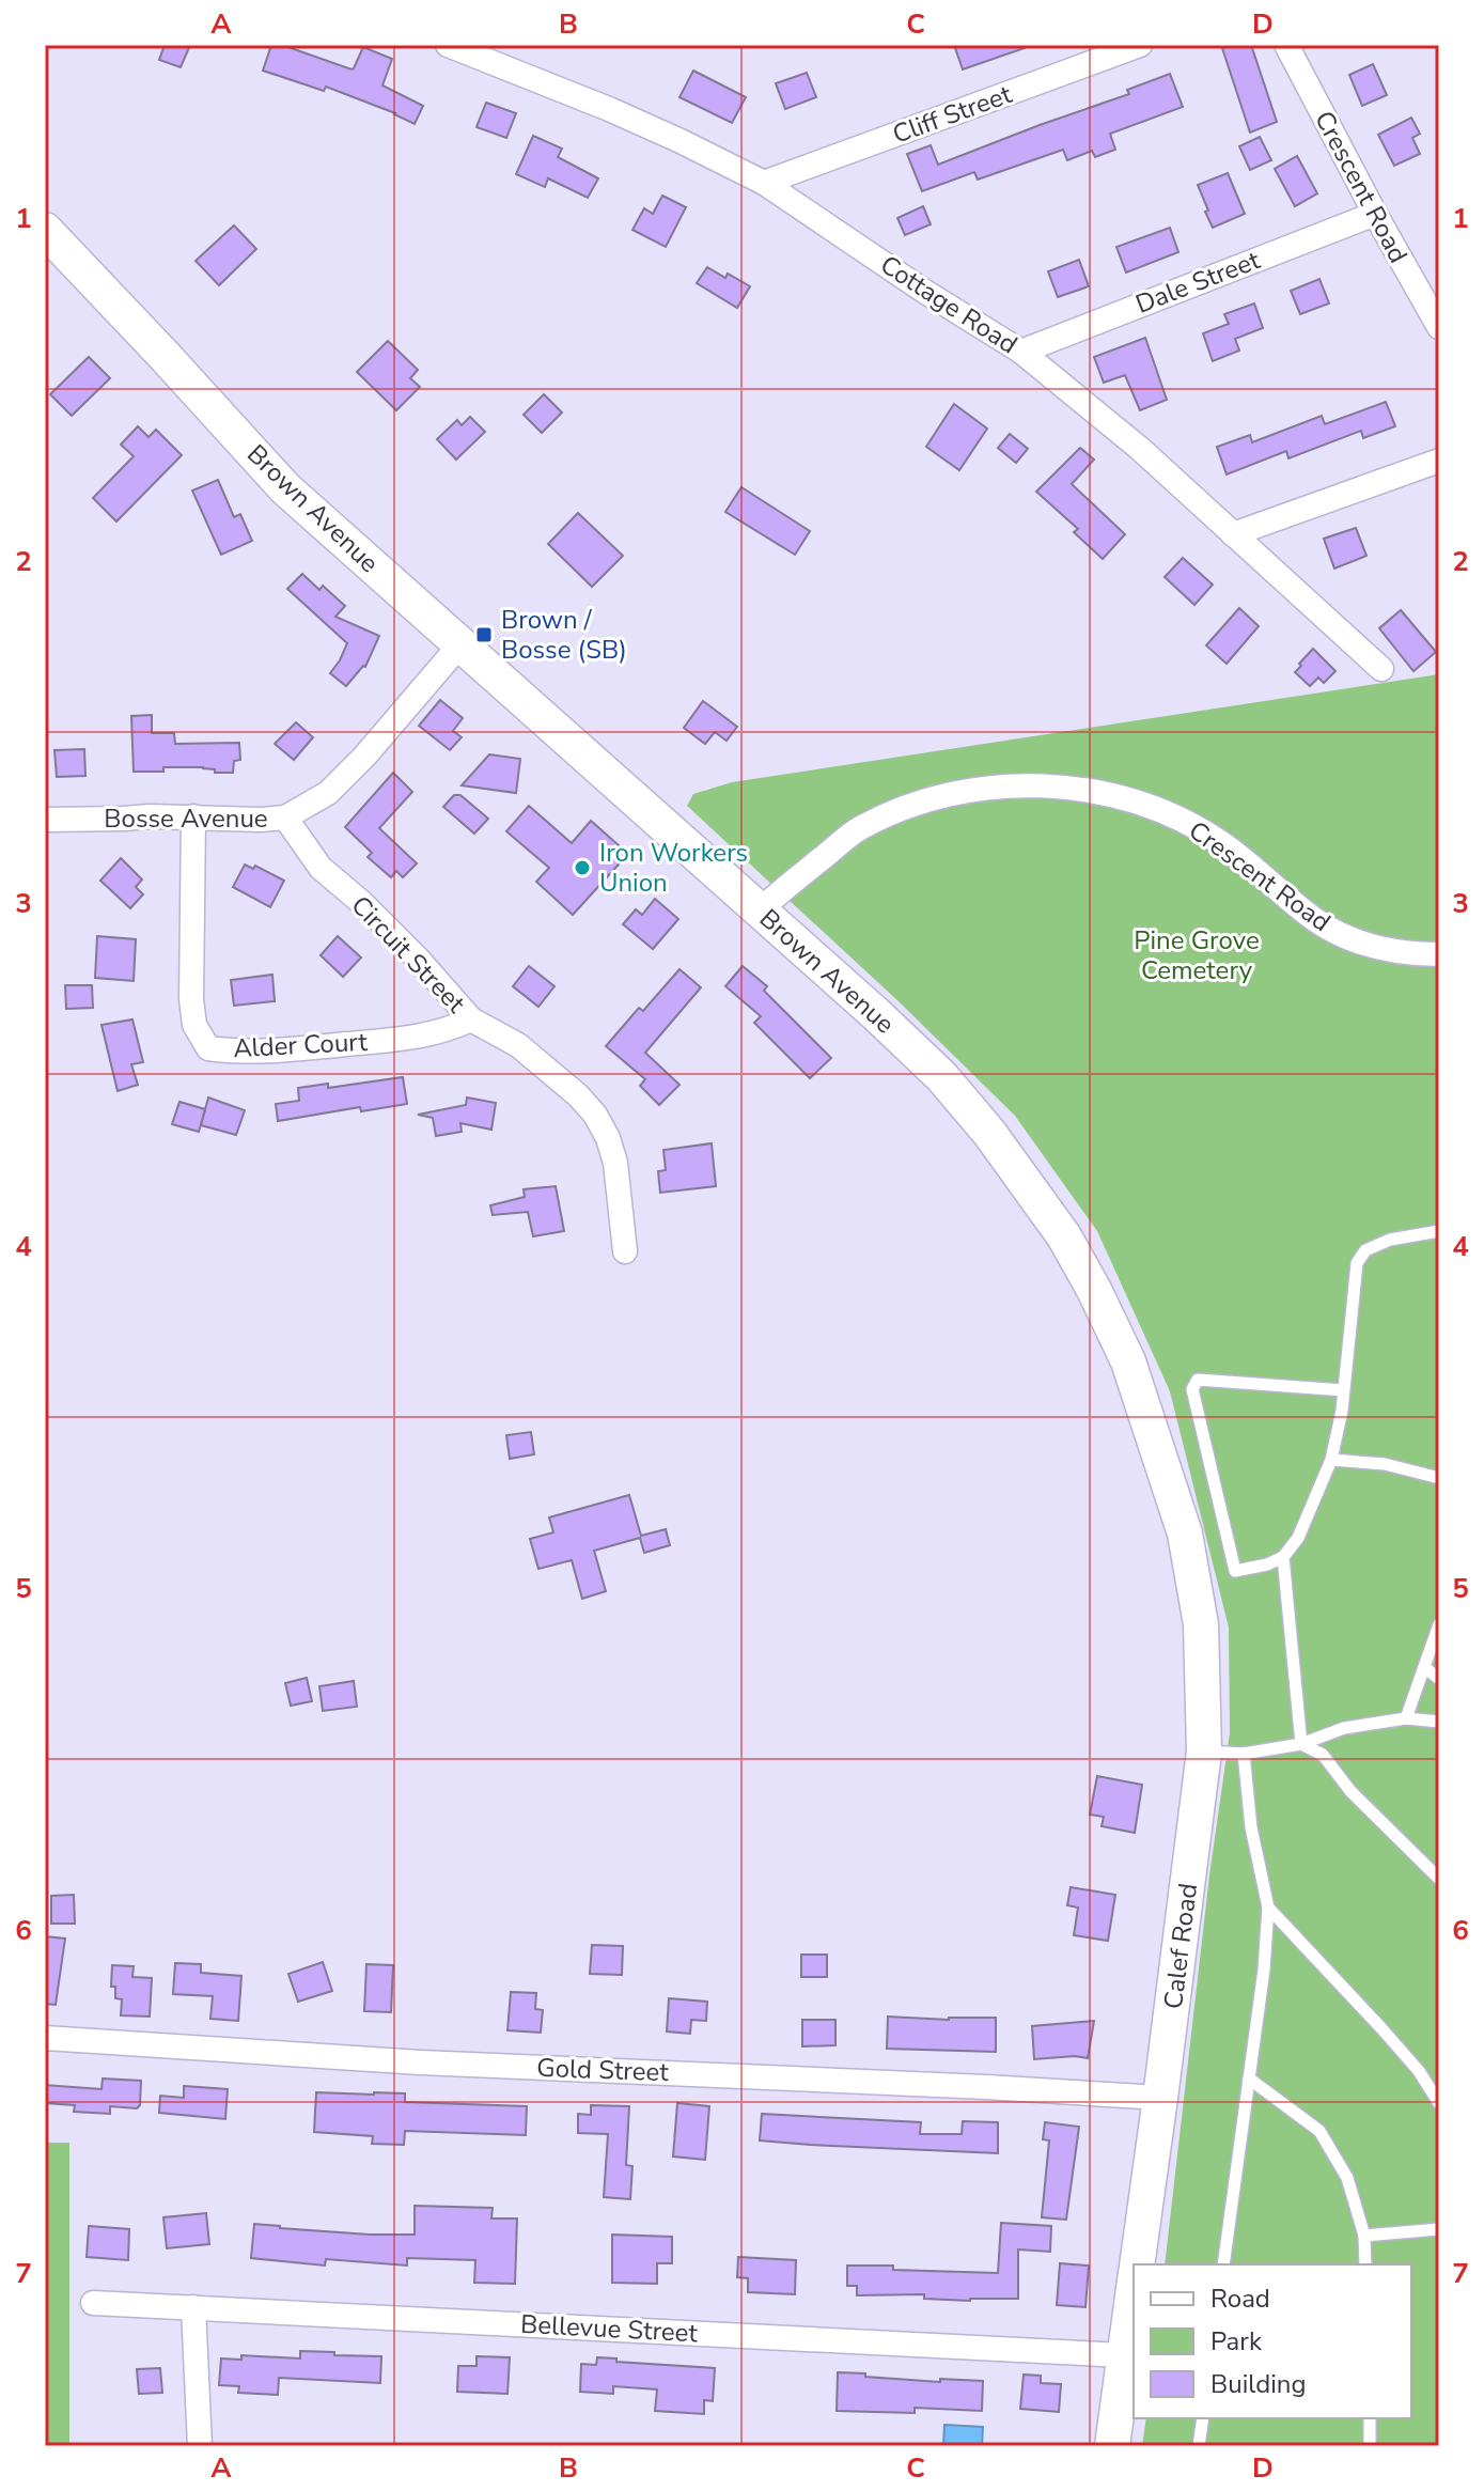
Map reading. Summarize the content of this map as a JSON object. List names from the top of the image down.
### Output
{
  "streets": {
    "main road": ["Brown Avenue", "Calef Road"],
    "street": [
      "Cliff Street",
      "Crescent Road",
      "Dale Street",
      "Cottage Road",
      "Bosse Avenue",
      "Circuit Street",
      "Alder Court",
      "Gold Street",
      "Bellevue Street"
    ]
  },
  "crossings": [
    ["Cliff Street", "Cottage Road"],
    ["Crescent Road", "Dale Street"],
    ["Crescent Road", "Brown Avenue"],
    ["Dale Street", "Cottage Road"],
    ["Brown Avenue", "Bosse Avenue"],
    ["Brown Avenue", "Calef Road"],
    ["Bosse Avenue", "Circuit Street"],
    ["Bosse Avenue", "Alder Court"],
    ["Circuit Street", "Alder Court"],
    ["Calef Road", "Gold Street"],
    ["Calef Road", "Bellevue Street"]
  ],
  "parks": ["Pine Grove Cemetery"],
  "places": {
    "transit": ["Brown / Bosse (SB)"],
    "other": ["Iron Workers Union"]
  },
  "legend": ["Road", "Park", "Building"],
  "grid": {
    "columns": [
      "A",
      "B",
      "C",
      "D"
    ],
    "rows": [
      "1",
      "2",
      "3",
      "4",
      "5",
      "6",
      "7"
    ]
  }
}
